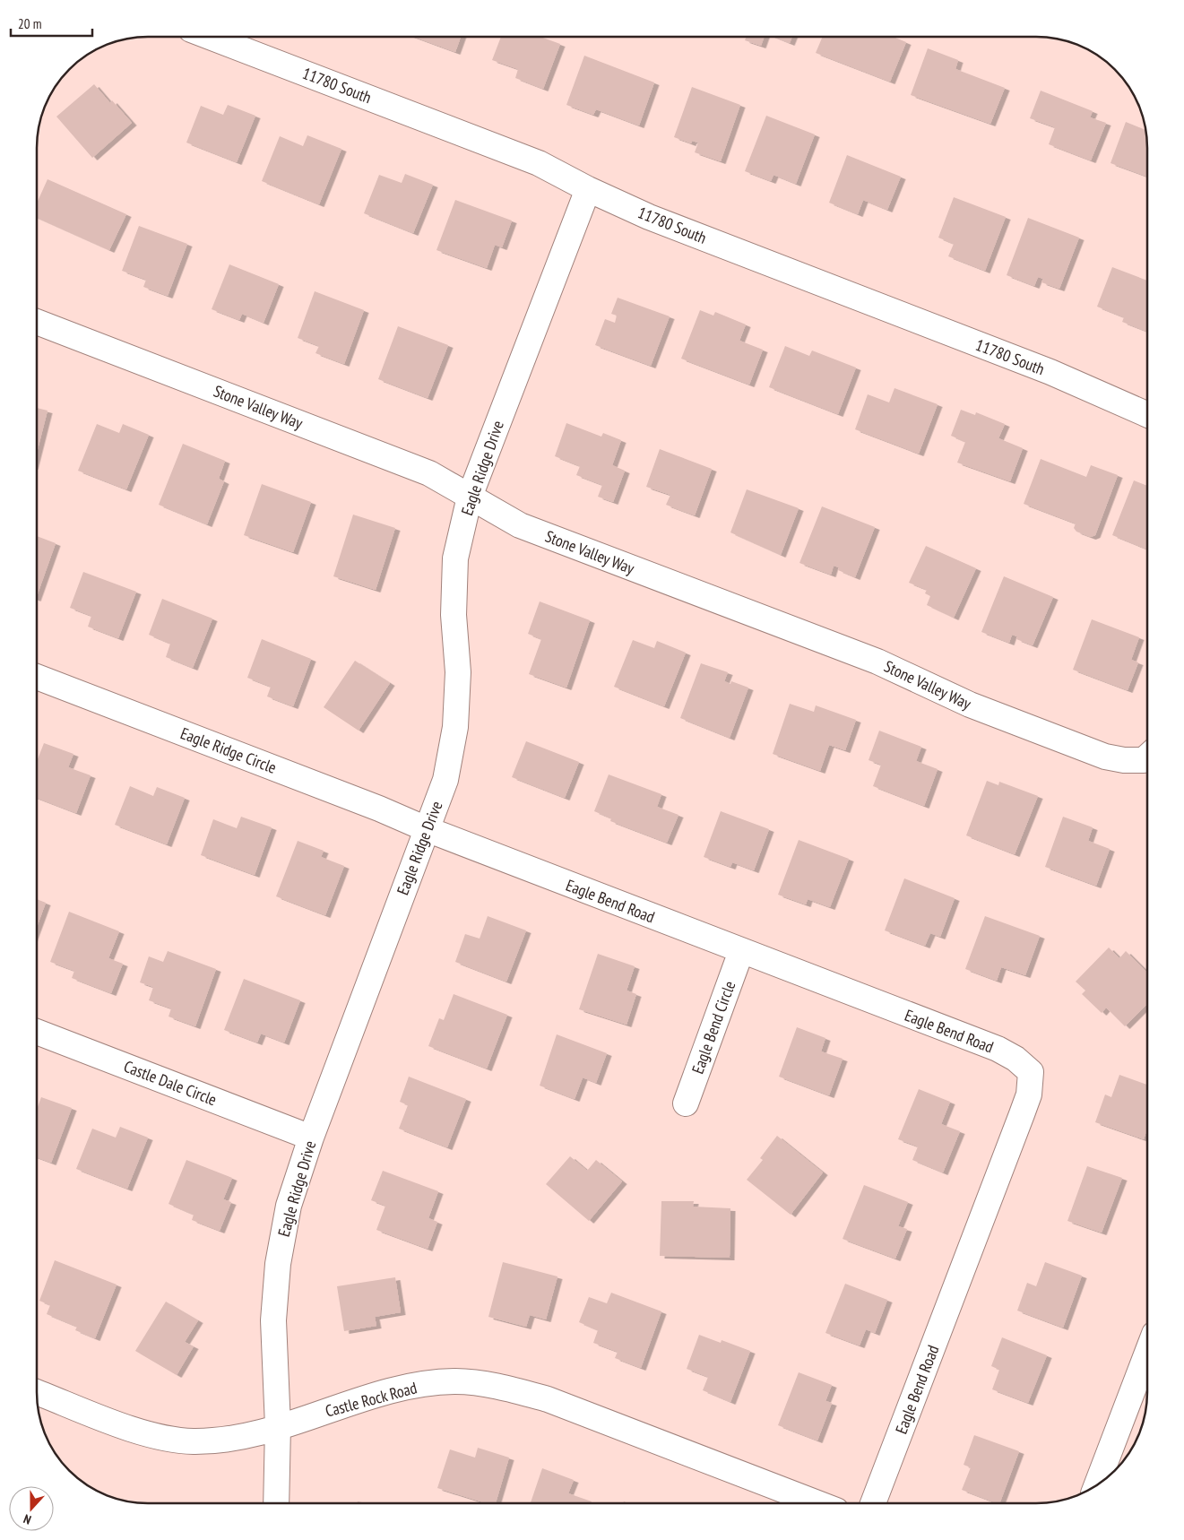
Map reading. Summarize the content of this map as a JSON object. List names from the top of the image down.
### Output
{
  "streets": {
    "street": [
      "11780 South",
      "Stone Valley Way",
      "Eagle Ridge Drive",
      "Eagle Ridge Circle",
      "Eagle Bend Road",
      "Eagle Bend Circle",
      "Castle Dale Circle",
      "Castle Rock Road"
    ]
  },
  "crossings": [
    ["11780 South", "Eagle Ridge Drive"],
    ["Stone Valley Way", "Eagle Ridge Drive"],
    ["Eagle Ridge Drive", "Eagle Ridge Circle"],
    ["Eagle Ridge Drive", "Eagle Bend Road"],
    ["Eagle Ridge Drive", "Castle Dale Circle"],
    ["Eagle Ridge Drive", "Castle Rock Road"],
    ["Eagle Ridge Circle", "Eagle Bend Road"],
    ["Eagle Bend Road", "Eagle Bend Circle"]
  ],
  "scale_bar": "20 m",
  "north": "bottom"
}
